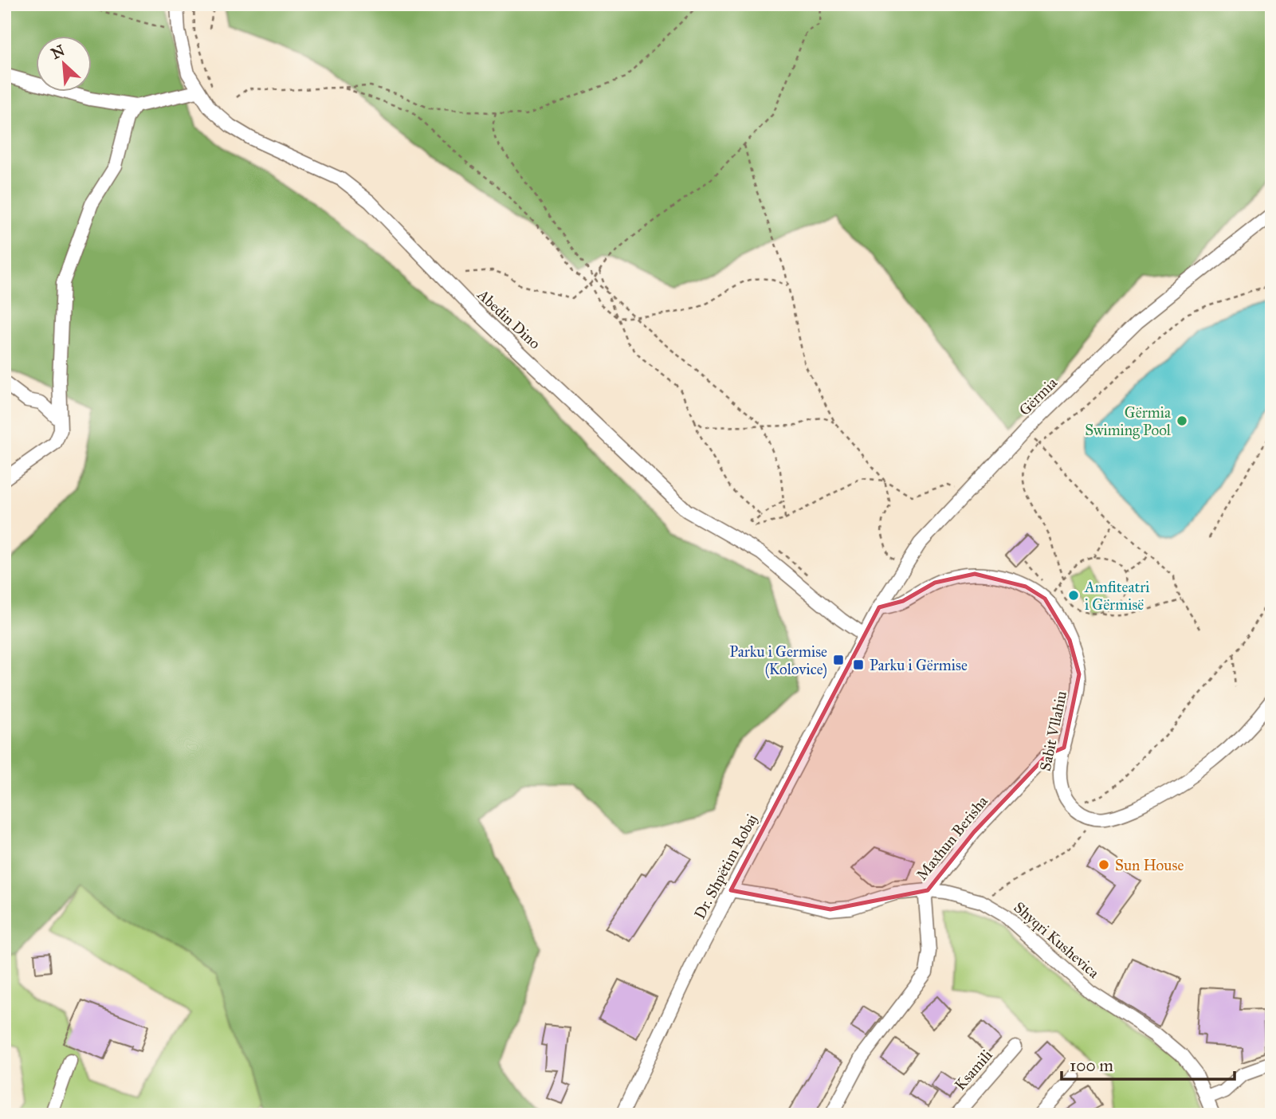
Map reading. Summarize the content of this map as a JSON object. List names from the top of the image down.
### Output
{
  "streets": {
    "street": [
      "Abedin Dino",
      "Gërmia",
      "Sabit Vllahiu",
      "Maxhun Berisha",
      "Dr. Shpëtim Robaj",
      "Shyqri Kushevica",
      "Ksamili"
    ]
  },
  "crossings": [
    ["Abedin Dino", "Gërmia"],
    ["Abedin Dino", "Dr. Shpëtim Robaj"],
    ["Gërmia", "Sabit Vllahiu"],
    ["Gërmia", "Dr. Shpëtim Robaj"],
    ["Sabit Vllahiu", "Maxhun Berisha"],
    ["Maxhun Berisha", "Shyqri Kushevica"],
    ["Dr. Shpëtim Robaj", "Shyqri Kushevica"]
  ],
  "places": {
    "other": ["Gërmia Swiming Pool", "Amfiteatri i Gërmisë", "Sun House"],
    "transit": ["Parku i Germise (Kolovice)", "Parku i Gërmise"]
  },
  "scale_bar": "100 m",
  "north": "top left"
}
